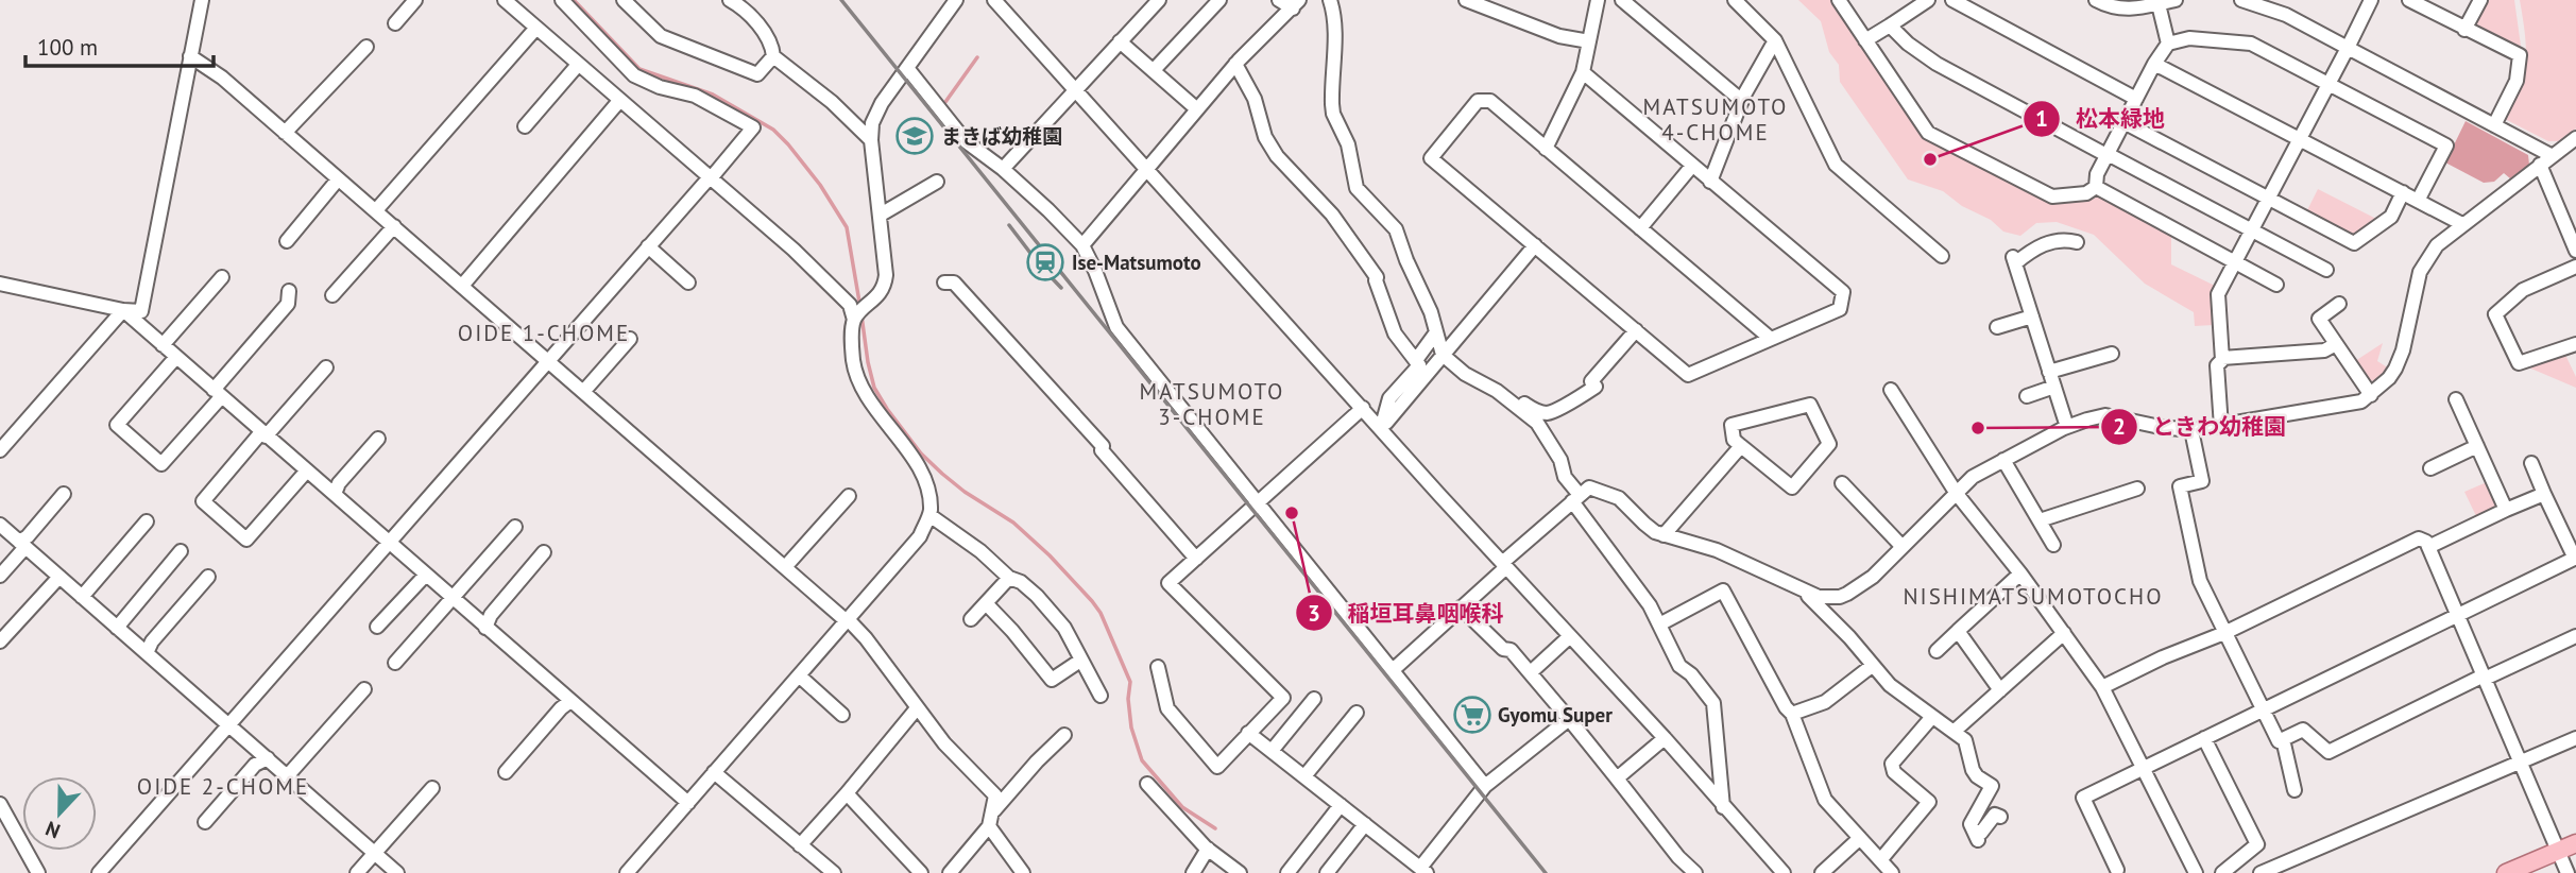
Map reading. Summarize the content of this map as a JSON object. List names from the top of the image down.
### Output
{
  "districts": [
    "MATSUMOTO 4-CHOME",
    "OIDE 1-CHOME",
    "MATSUMOTO 3-CHOME",
    "NISHIMATSUMOTOCHO",
    "OIDE 2-CHOME"
  ],
  "places": {
    "school or university": ["まきば幼稚園"],
    "other": ["松本緑地", "ときわ幼稚園", "稲垣耳鼻咽喉科"],
    "station": ["Ise-Matsumoto"],
    "supermarket": ["Gyomu Super"]
  },
  "scale_bar": "100 m",
  "north": "bottom"
}
